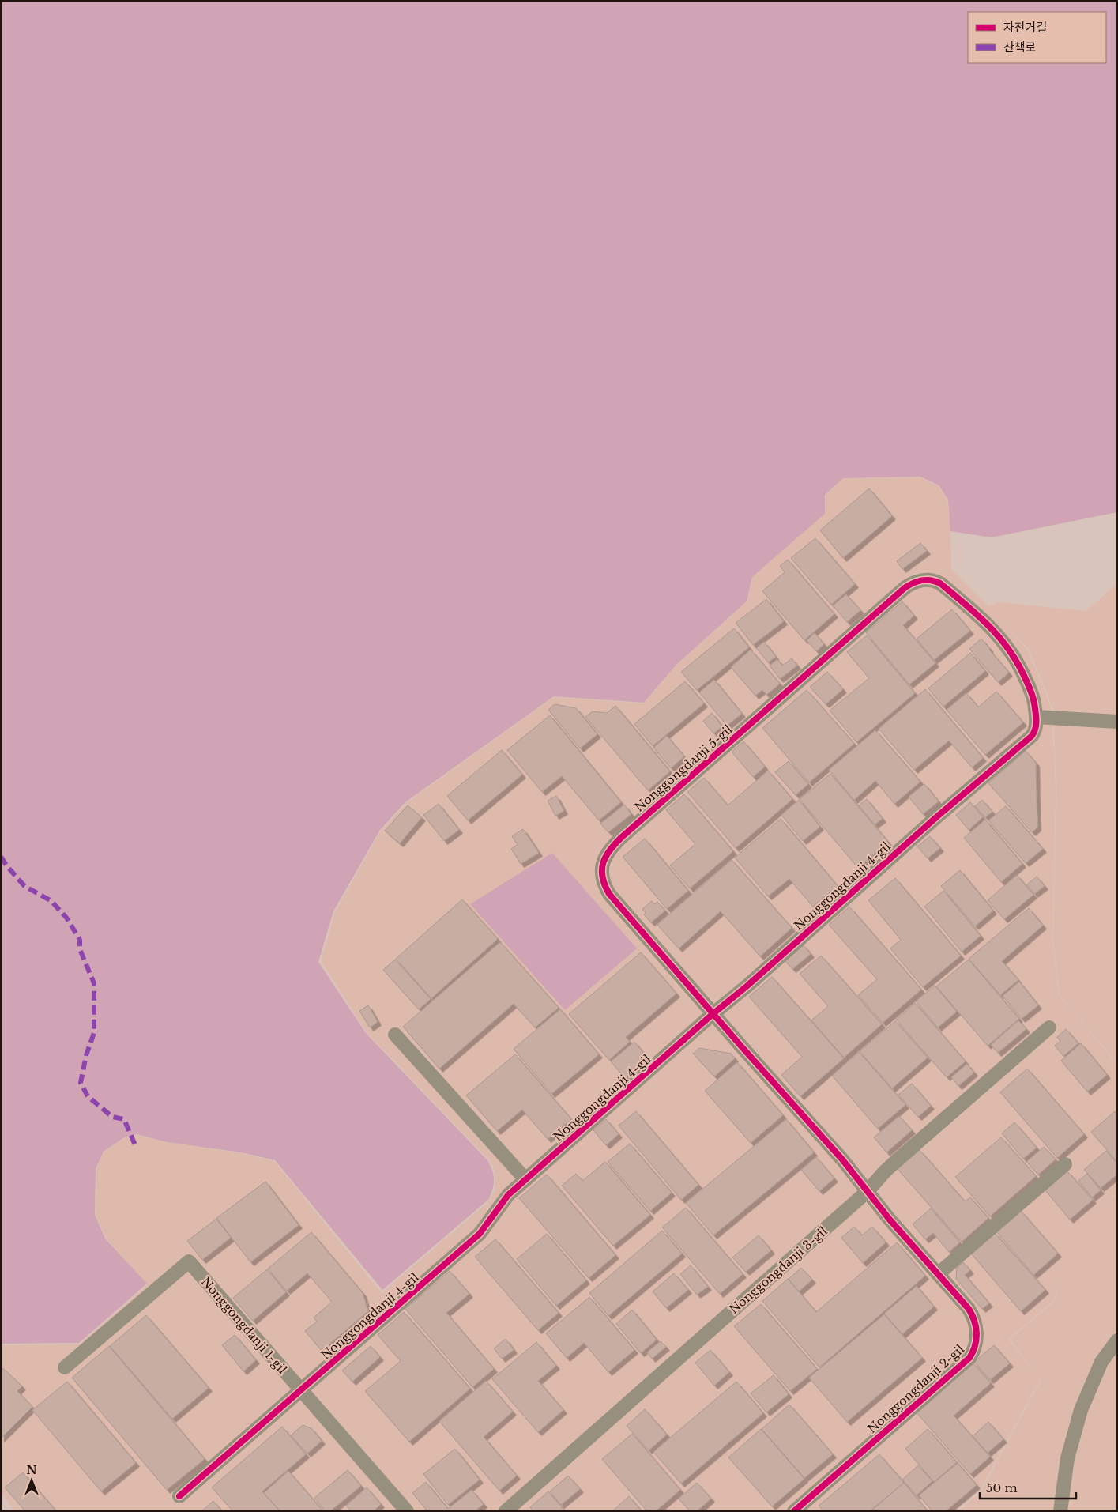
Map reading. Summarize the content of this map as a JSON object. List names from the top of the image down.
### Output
{
  "streets": {
    "street": [
      "Nonggongdanji 5-gil",
      "Nonggongdanji 4-gil",
      "Nonggongdanji 3-gil",
      "Nonggongdanji 1-gil",
      "Nonggongdanji 2-gil"
    ]
  },
  "crossings": [
    ["Nonggongdanji 5-gil", "Nonggongdanji 4-gil"],
    ["Nonggongdanji 5-gil", "Nonggongdanji 3-gil"],
    ["Nonggongdanji 5-gil", "Nonggongdanji 2-gil"],
    ["Nonggongdanji 4-gil", "Nonggongdanji 1-gil"],
    ["Nonggongdanji 3-gil", "Nonggongdanji 2-gil"]
  ],
  "legend": ["자전거길", "산책로"],
  "scale_bar": "50 m",
  "north": "top"
}
